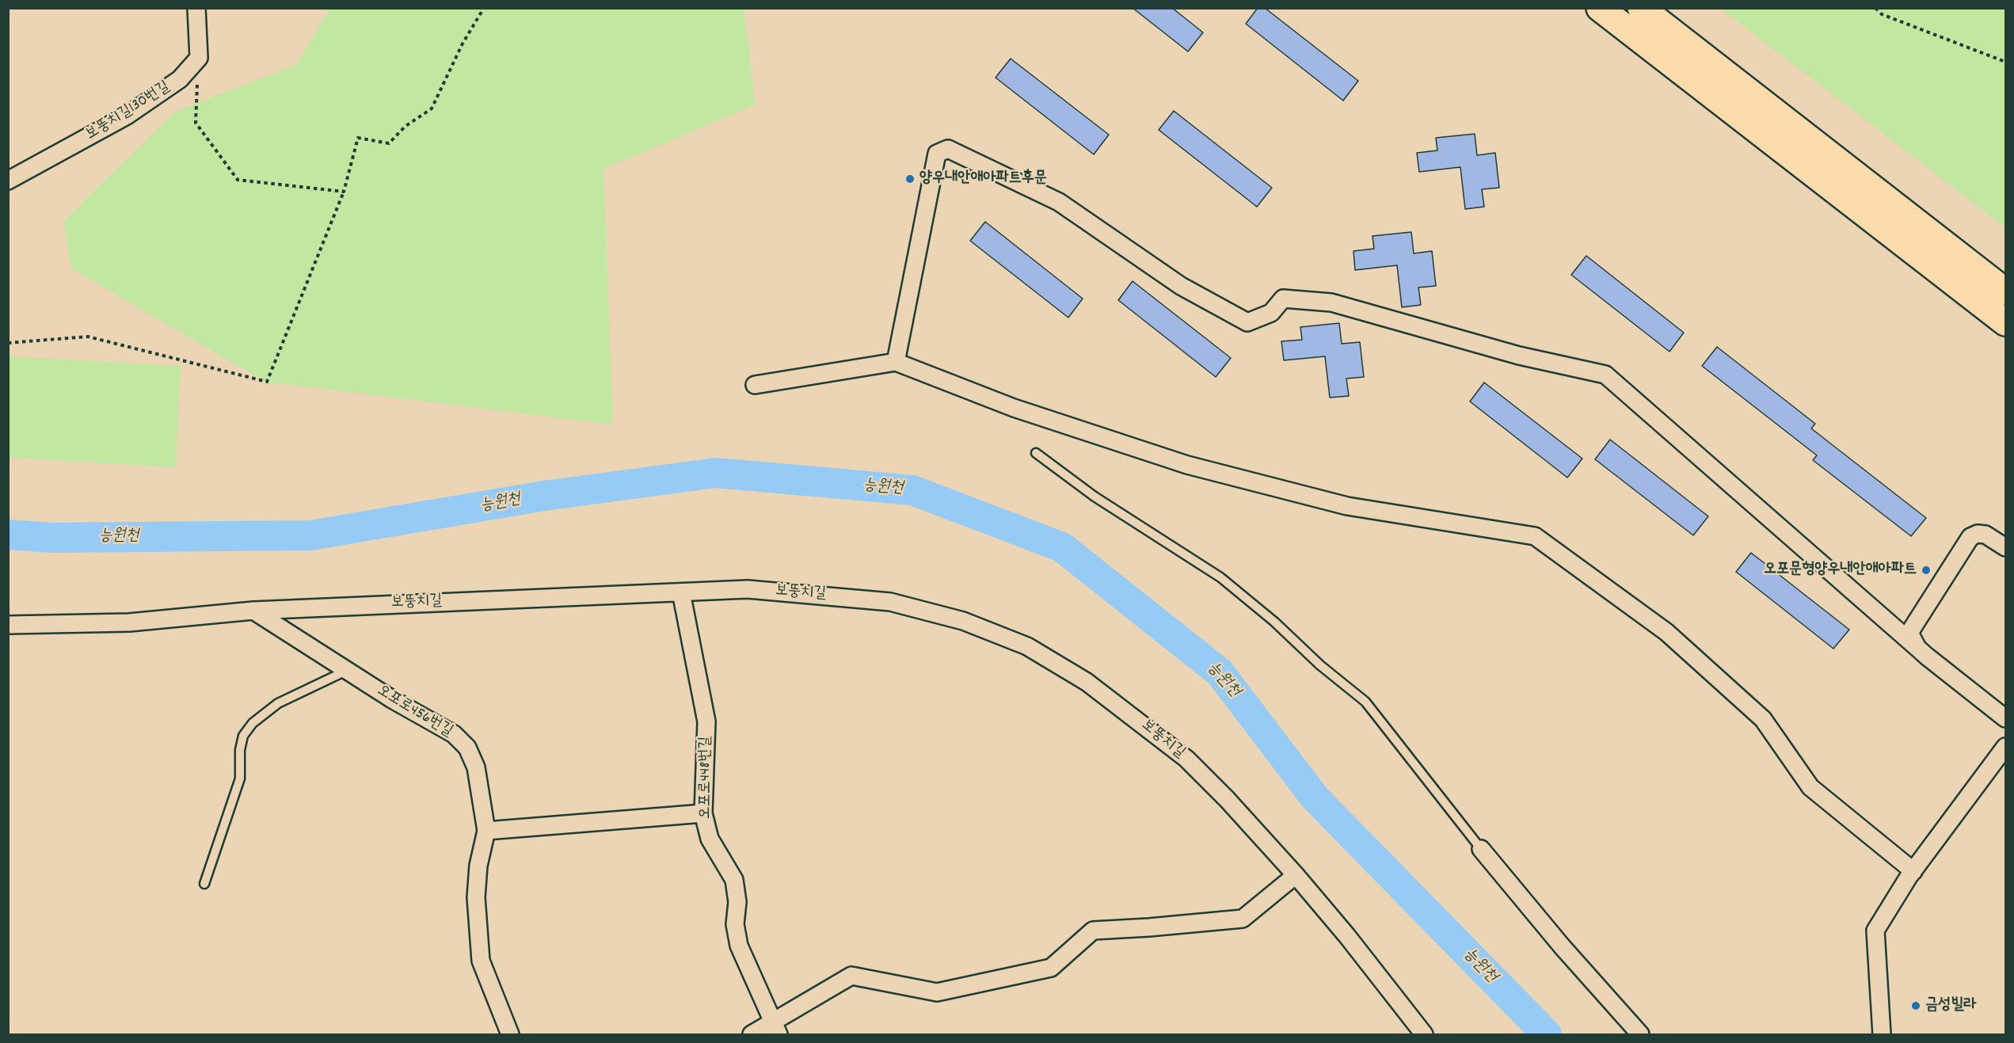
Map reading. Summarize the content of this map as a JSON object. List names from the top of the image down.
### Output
{
  "streets": {
    "street": [
      "보뚱치길130번길",
      "보뚱치길",
      "오포로456번길",
      "오포로448번길"
    ]
  },
  "crossings": [
    ["보뚱치길", "오포로456번길"],
    ["보뚱치길", "오포로448번길"]
  ],
  "water": ["능원천"],
  "places": ["양우내안애아파트후문", "오포문형양우내안애아파트", "금성빌라"]
}
